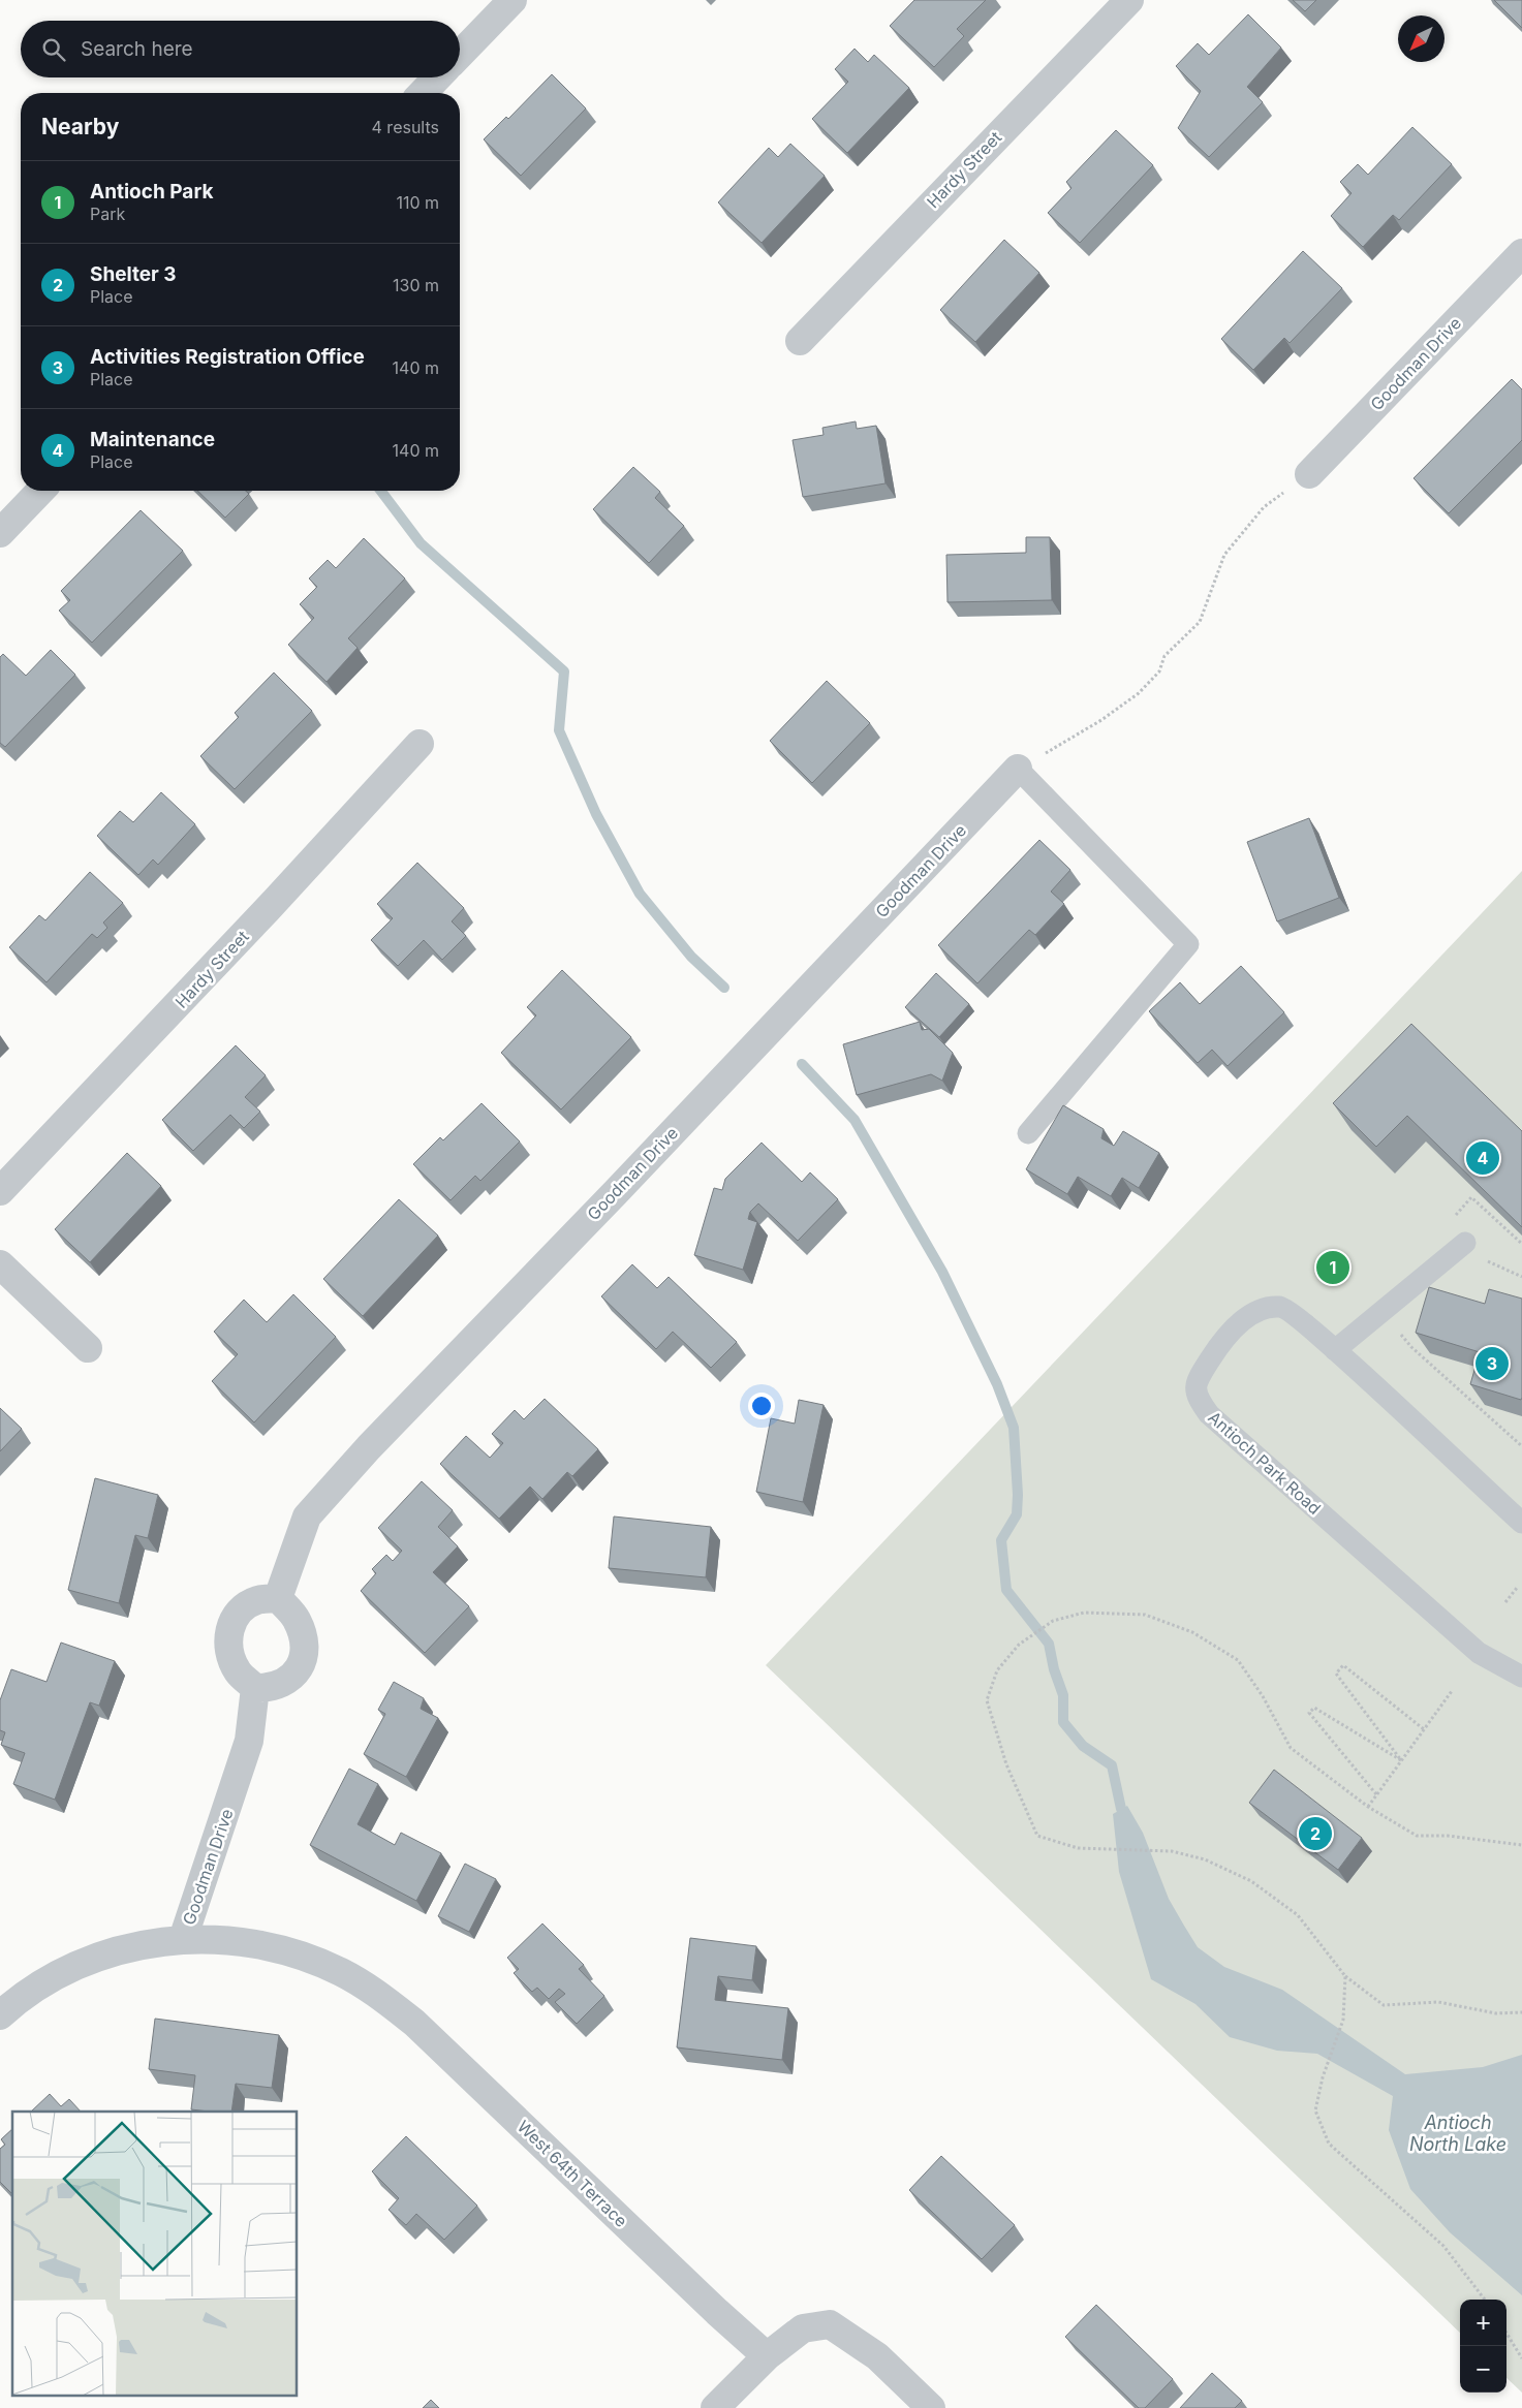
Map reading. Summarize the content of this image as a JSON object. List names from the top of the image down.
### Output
{
  "streets": {
    "street": ["Hardy Street", "Goodman Drive", "West 64th Terrace"],
    "lane": ["Antioch Park Road"]
  },
  "crossings": [
    ["Goodman Drive", "West 64th Terrace"]
  ],
  "water": ["Antioch North Lake"],
  "north": "bottom left",
  "page": {
    "search": "Search here",
    "heading": ["Nearby", "4 results"],
    "list": [
      {
        "mark": "1",
        "name": "Antioch Park",
        "note": "Park",
        "value": "110 m"
      },
      {
        "mark": "2",
        "name": "Shelter 3",
        "note": "Place",
        "value": "130 m"
      },
      {
        "mark": "3",
        "name": "Activities Registration Office",
        "note": "Place",
        "value": "140 m"
      },
      {
        "mark": "4",
        "name": "Maintenance",
        "note": "Place",
        "value": "140 m"
      }
    ],
    "pins": [
      "4",
      "1",
      "3",
      "2"
    ],
    "map_buttons": ["+", "−"]
  }
}
